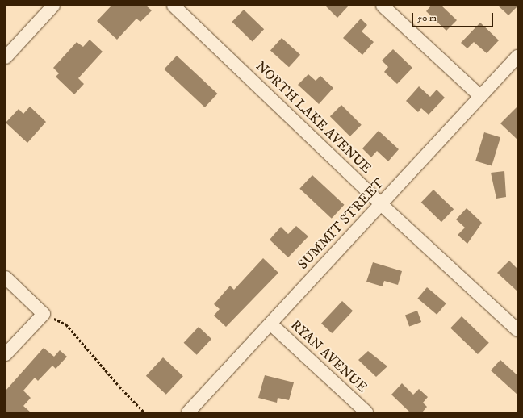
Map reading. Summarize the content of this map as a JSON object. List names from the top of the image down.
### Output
{
  "streets": {
    "street": ["NORTH LAKE AVENUE", "SUMMIT STREET", "RYAN AVENUE"]
  },
  "crossings": [
    ["NORTH LAKE AVENUE", "SUMMIT STREET"],
    ["SUMMIT STREET", "RYAN AVENUE"]
  ],
  "scale_bar": "50 m"
}
